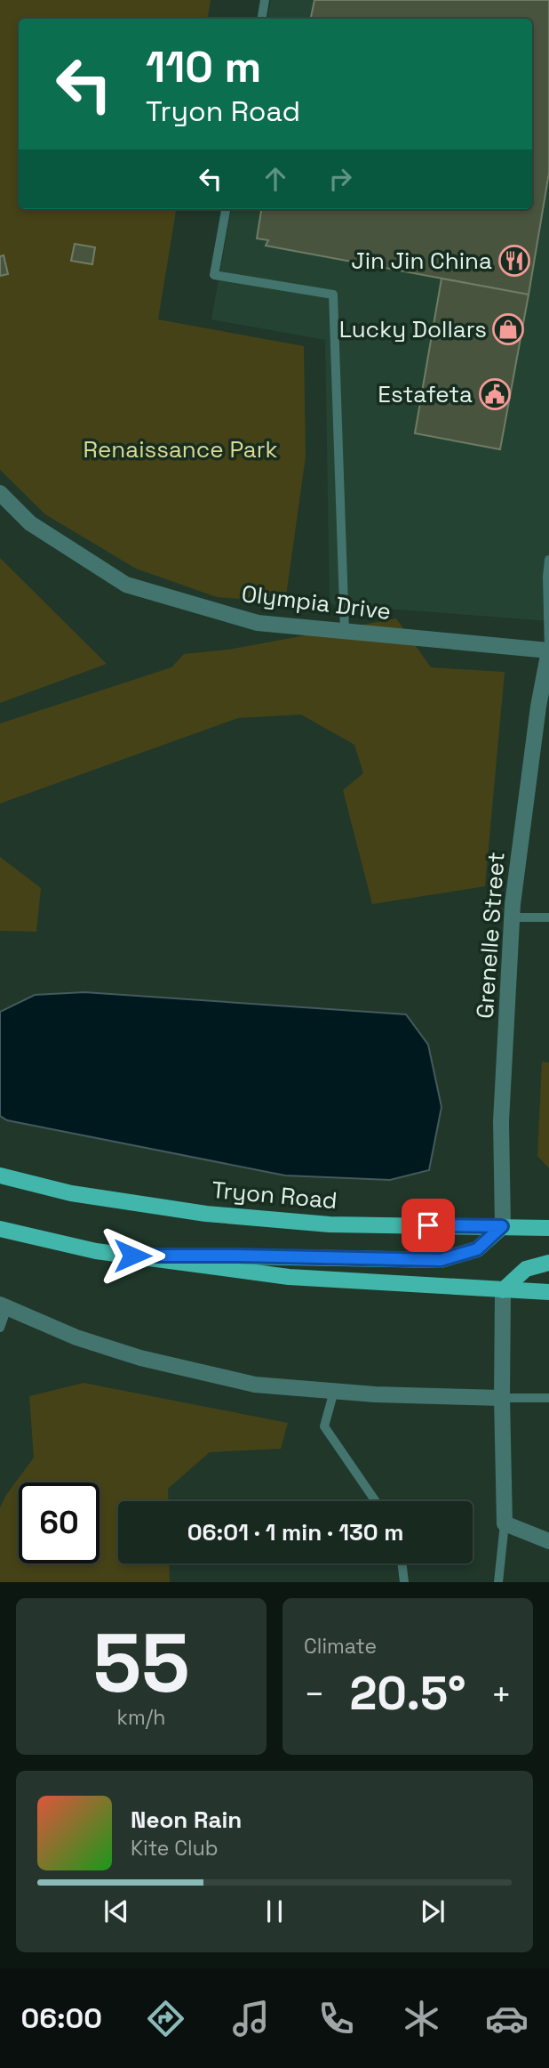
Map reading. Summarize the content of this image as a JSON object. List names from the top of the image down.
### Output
{
  "streets": {
    "main road": ["Tryon Road"],
    "street": ["Olympia Drive", "Grenelle Street"]
  },
  "crossings": [
    ["Olympia Drive", "Grenelle Street"],
    ["Grenelle Street", "Tryon Road"]
  ],
  "parks": ["Renaissance Park"],
  "places": {
    "restaurant": ["Jin Jin China"],
    "shop": ["Lucky Dollars"],
    "public building": ["Estafeta"]
  },
  "page": {
    "turn": ["110 m", "Tryon Road"],
    "limit": "60",
    "trip": "06:01 · 1 min · 130 m",
    "tile": [
      ["55", "km/h"],
      "Climate"
    ],
    "heat": ["−", "20.5°", "+"],
    "song": ["Neon Rain", "Kite Club"],
    "tabs": "06:00"
  }
}
